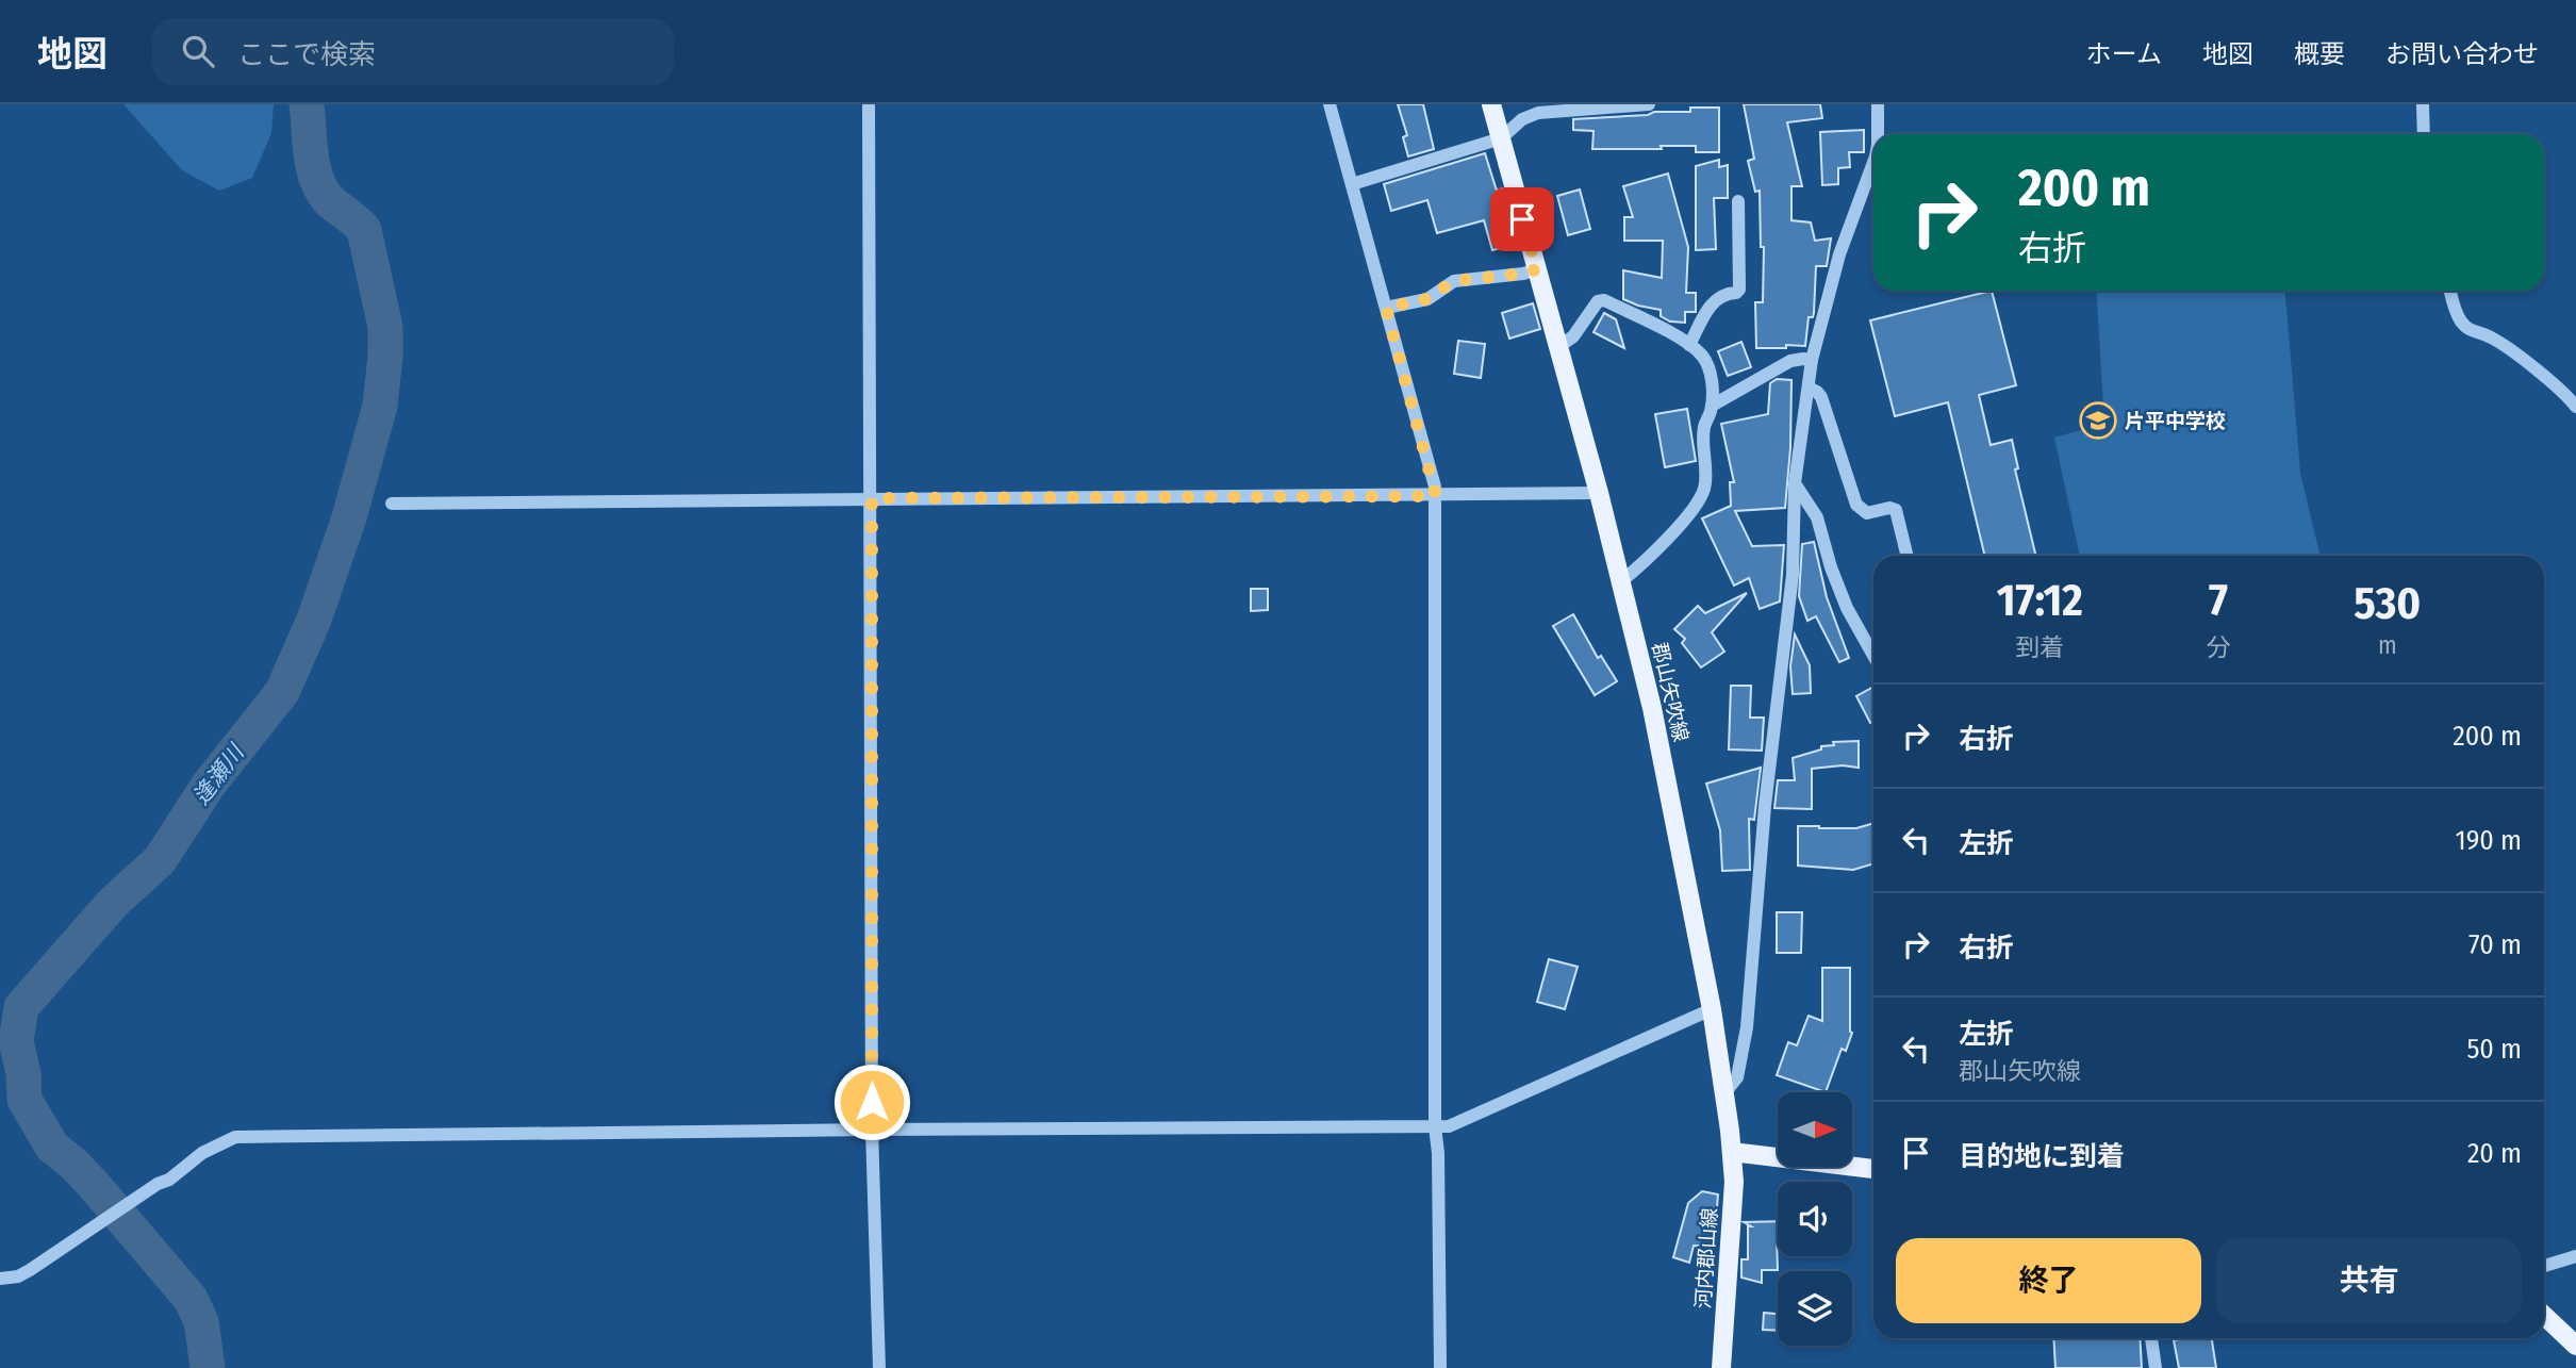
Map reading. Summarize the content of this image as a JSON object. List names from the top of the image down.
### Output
{
  "streets": {
    "main road": ["郡山矢吹線", "河内郡山線"]
  },
  "crossings": [
    ["郡山矢吹線", "河内郡山線"]
  ],
  "water": ["逢瀬川"],
  "places": {
    "school or university": ["片平中学校"]
  },
  "north": "right",
  "page": {
    "header": "地図",
    "search": "ここで検索",
    "nav": [
      "ホーム",
      "地図",
      "概要",
      "お問い合わせ"
    ],
    "turn": ["200 m", "右折"],
    "eta": [
      "17:12",
      "到着",
      "7",
      "分",
      "530",
      "m"
    ],
    "list": [
      {
        "name": "右折",
        "value": "200 m"
      },
      {
        "name": "左折",
        "value": "190 m"
      },
      {
        "name": "右折",
        "value": "70 m"
      },
      {
        "name": "左折",
        "note": "郡山矢吹線",
        "value": "50 m"
      },
      {
        "name": "目的地に到着",
        "value": "20 m"
      }
    ],
    "buttons": ["終了", "共有"]
  }
}
